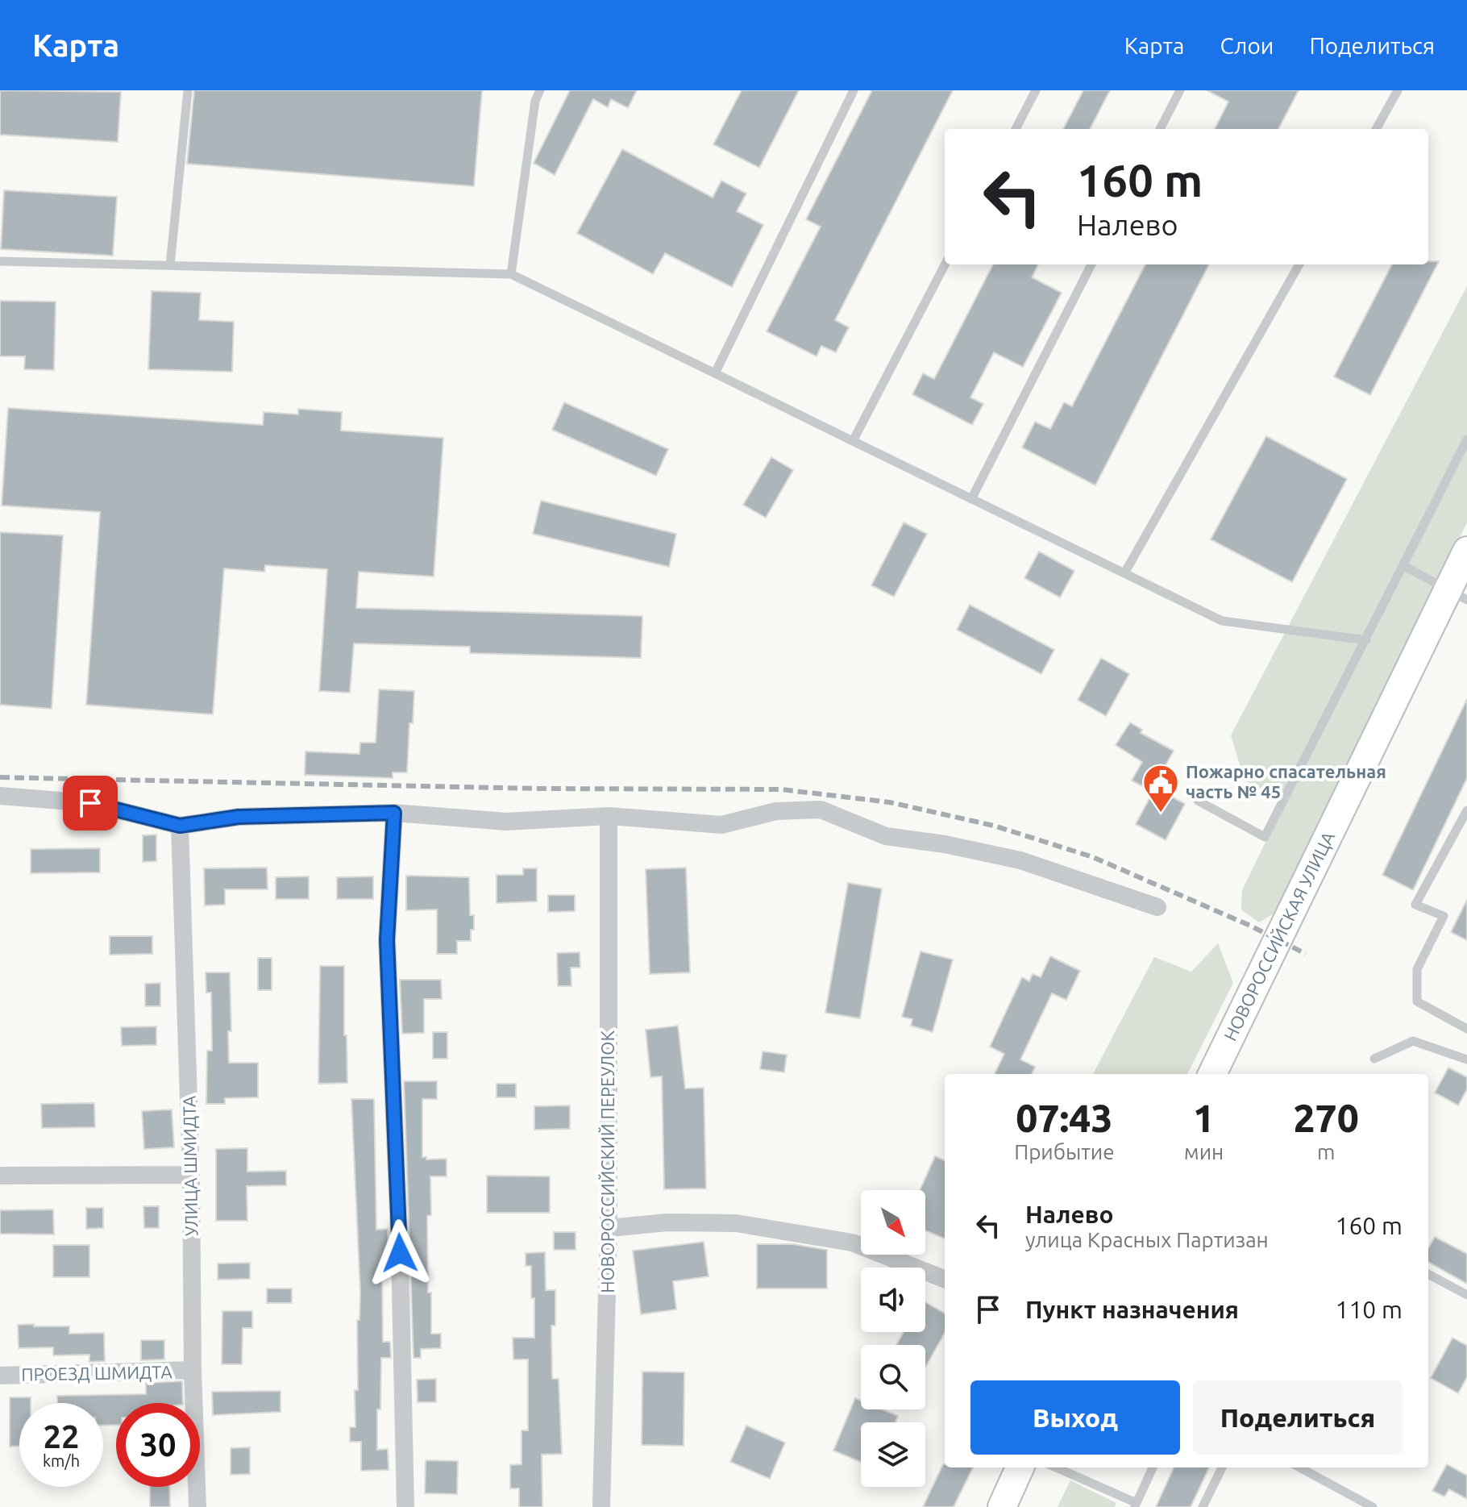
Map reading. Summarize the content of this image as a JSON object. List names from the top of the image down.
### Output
{
  "streets": {
    "main road": ["НОВОРОССИЙСКАЯ УЛИЦА"],
    "street": ["НОВОРОССИЙСКИЙ ПЕРЕУЛОК", "УЛИЦА ШМИДТА", "ПРОЕЗД ШМИДТА"]
  },
  "crossings": [
    ["УЛИЦА ШМИДТА", "ПРОЕЗД ШМИДТА"]
  ],
  "places": {
    "public building": ["Пожарно спасательная часть № 45"]
  },
  "north": "bottom right",
  "page": {
    "header": "Карта",
    "nav": ["Карта", "Слои", "Поделиться"],
    "turn": ["160 m", "Налево"],
    "eta": [
      "07:43",
      "Прибытие",
      "1",
      "мин",
      "270",
      "m"
    ],
    "list": [
      {
        "name": "Налево",
        "note": "улица Красных Партизан",
        "value": "160 m"
      },
      {
        "name": "Пункт назначения",
        "value": "110 m"
      }
    ],
    "buttons": ["Выход", "Поделиться"],
    "speed": "22 km/h",
    "limit": "30"
  }
}
